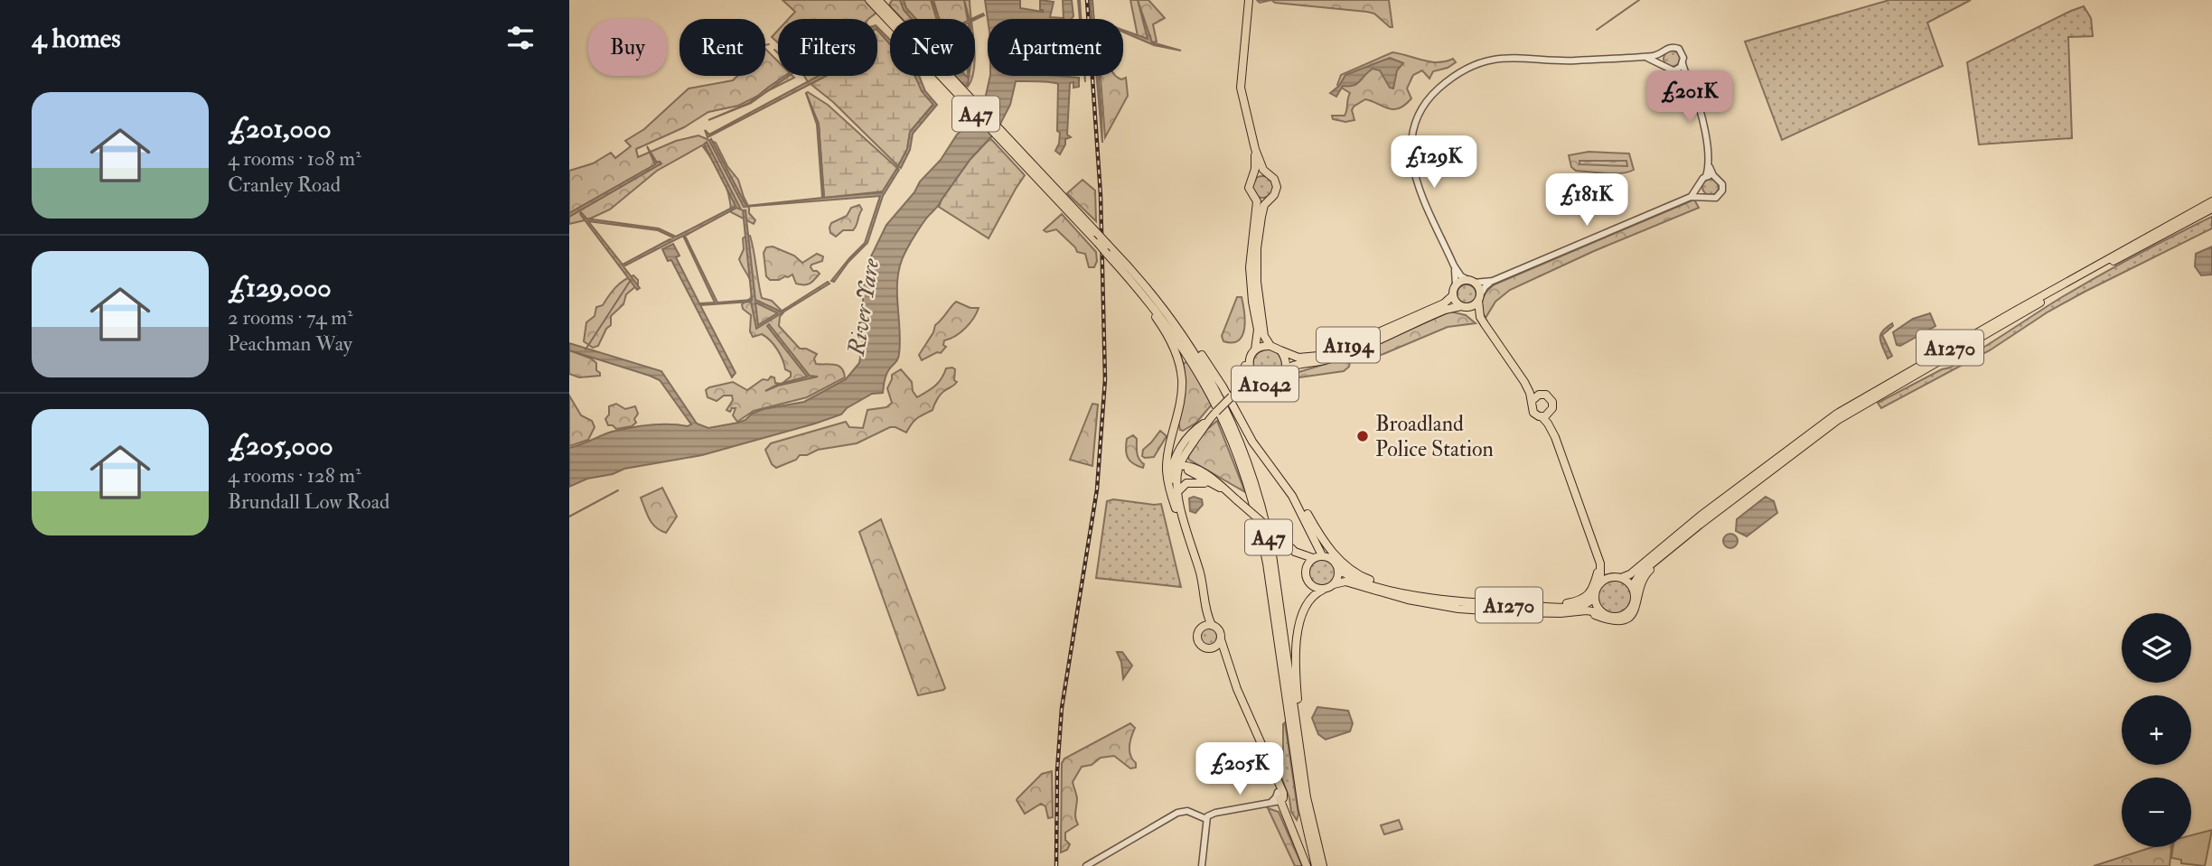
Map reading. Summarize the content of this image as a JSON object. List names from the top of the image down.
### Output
{
  "streets": {
    "highway": [
      "A47",
      "A1194",
      "A1270",
      "A1042"
    ]
  },
  "crossings": [
    ["A47", "A1270"],
    ["A1194", "A1042"]
  ],
  "water": ["River Yare"],
  "places": ["Broadland Police Station"],
  "page": {
    "heading": "4 homes",
    "chip": [
      "Buy",
      "Rent",
      "Filters",
      "New",
      "Apartment"
    ],
    "price": [
      "£201K",
      "£129K",
      "£181K",
      "£205K"
    ],
    "list": [
      {
        "name": "£201,000",
        "note": "4 rooms · 108 m² · Cranley Road"
      },
      {
        "name": "£129,000",
        "note": "2 rooms · 74 m² · Peachman Way"
      },
      {
        "name": "£205,000",
        "note": "4 rooms · 128 m² · Brundall Low Road"
      }
    ],
    "map_buttons": ["+", "−"]
  }
}
